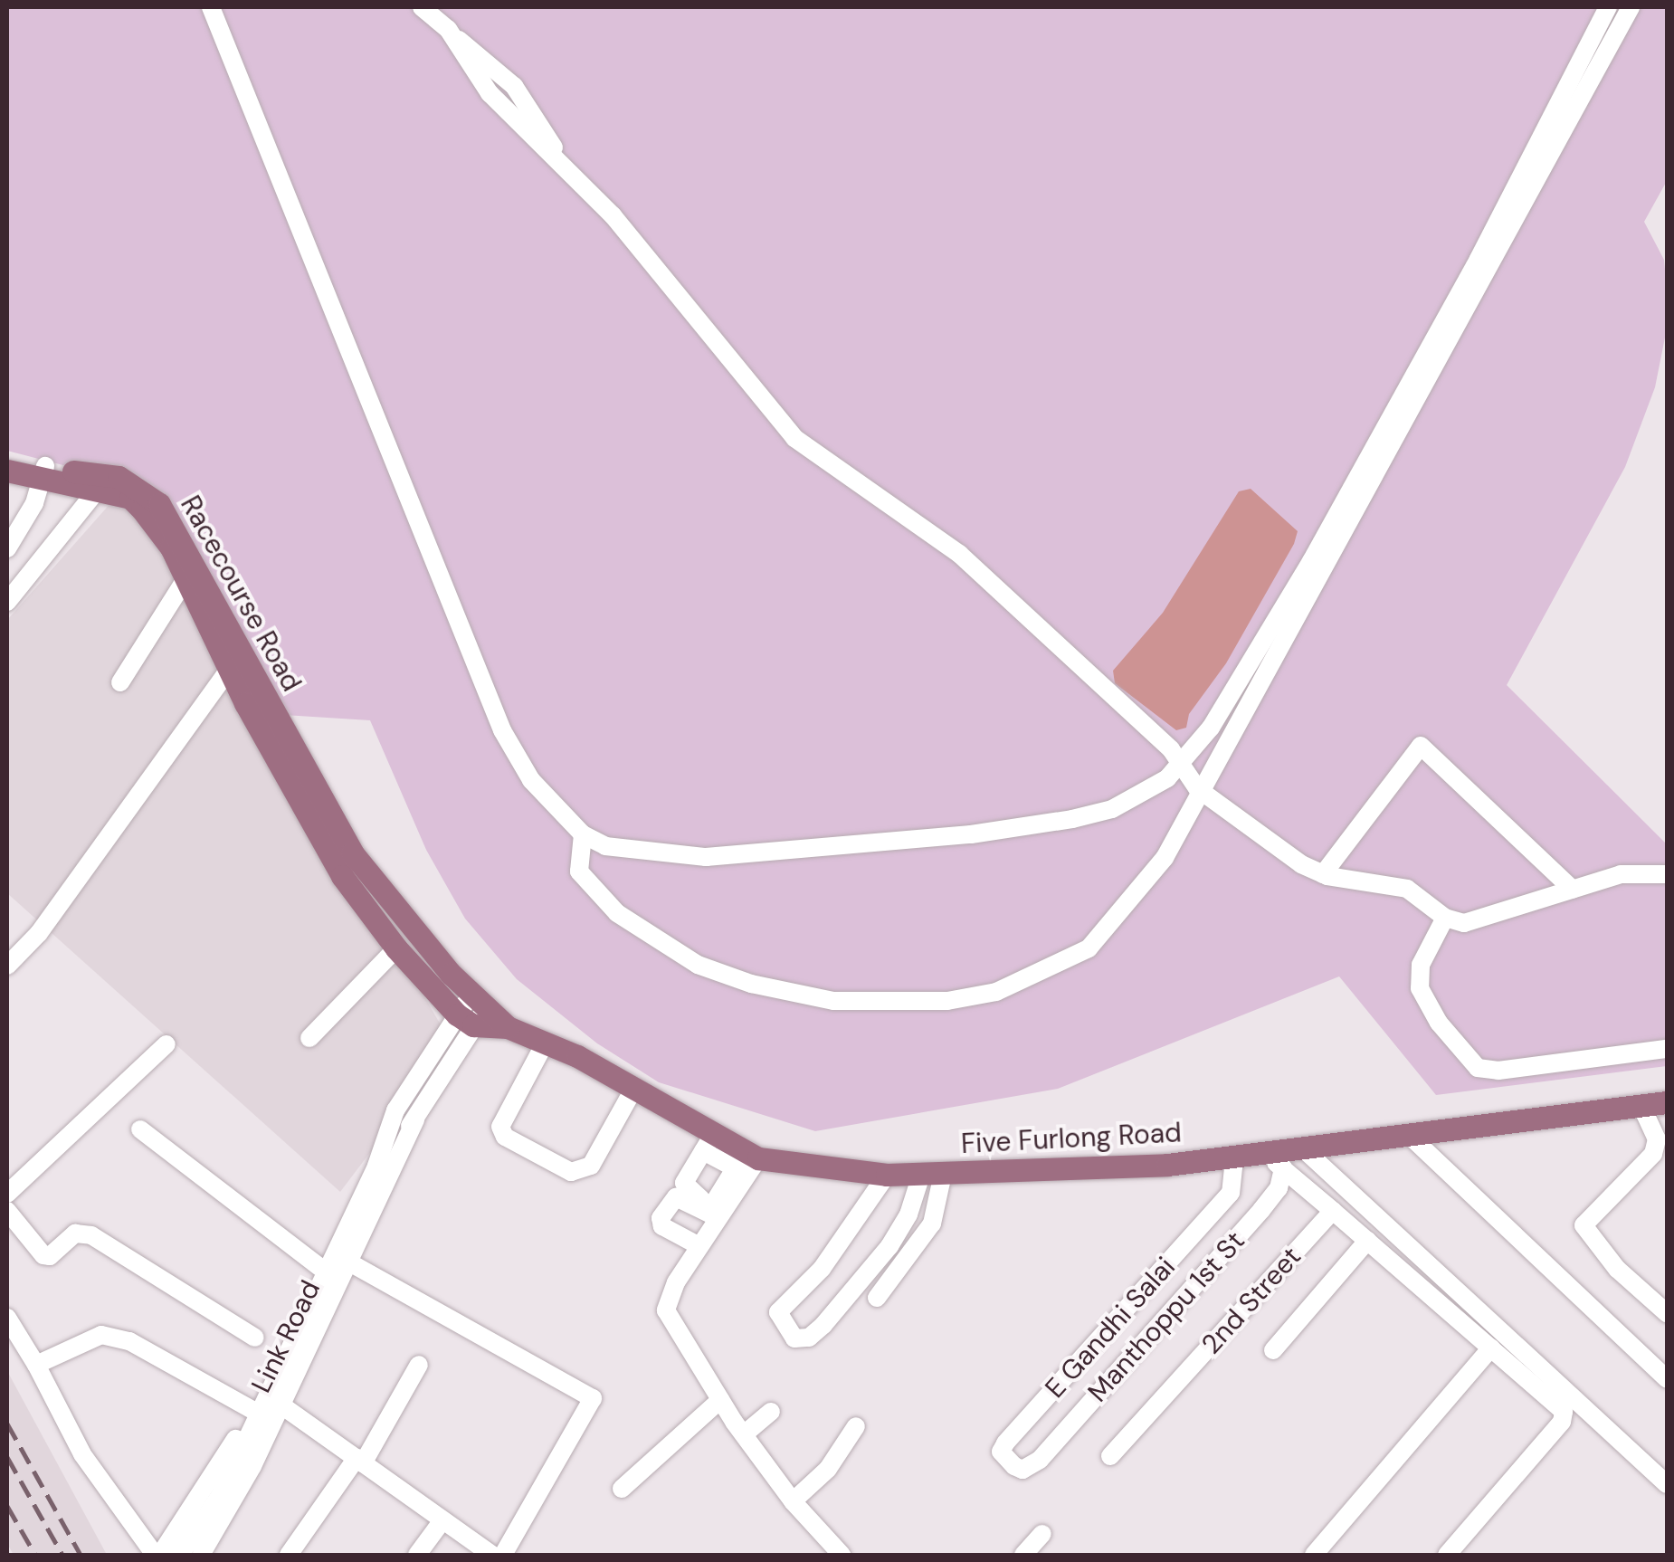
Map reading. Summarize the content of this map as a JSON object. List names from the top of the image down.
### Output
{
  "streets": {
    "main road": ["Racecourse Road", "Five Furlong Road"],
    "street": [
      "2nd Street",
      "Manthoppu 1st St",
      "E Gandhi Salai",
      "Link Road"
    ]
  },
  "crossings": [
    ["Racecourse Road", "Five Furlong Road"],
    ["Five Furlong Road", "Manthoppu 1st St"],
    ["Manthoppu 1st St", "E Gandhi Salai"]
  ]
}
